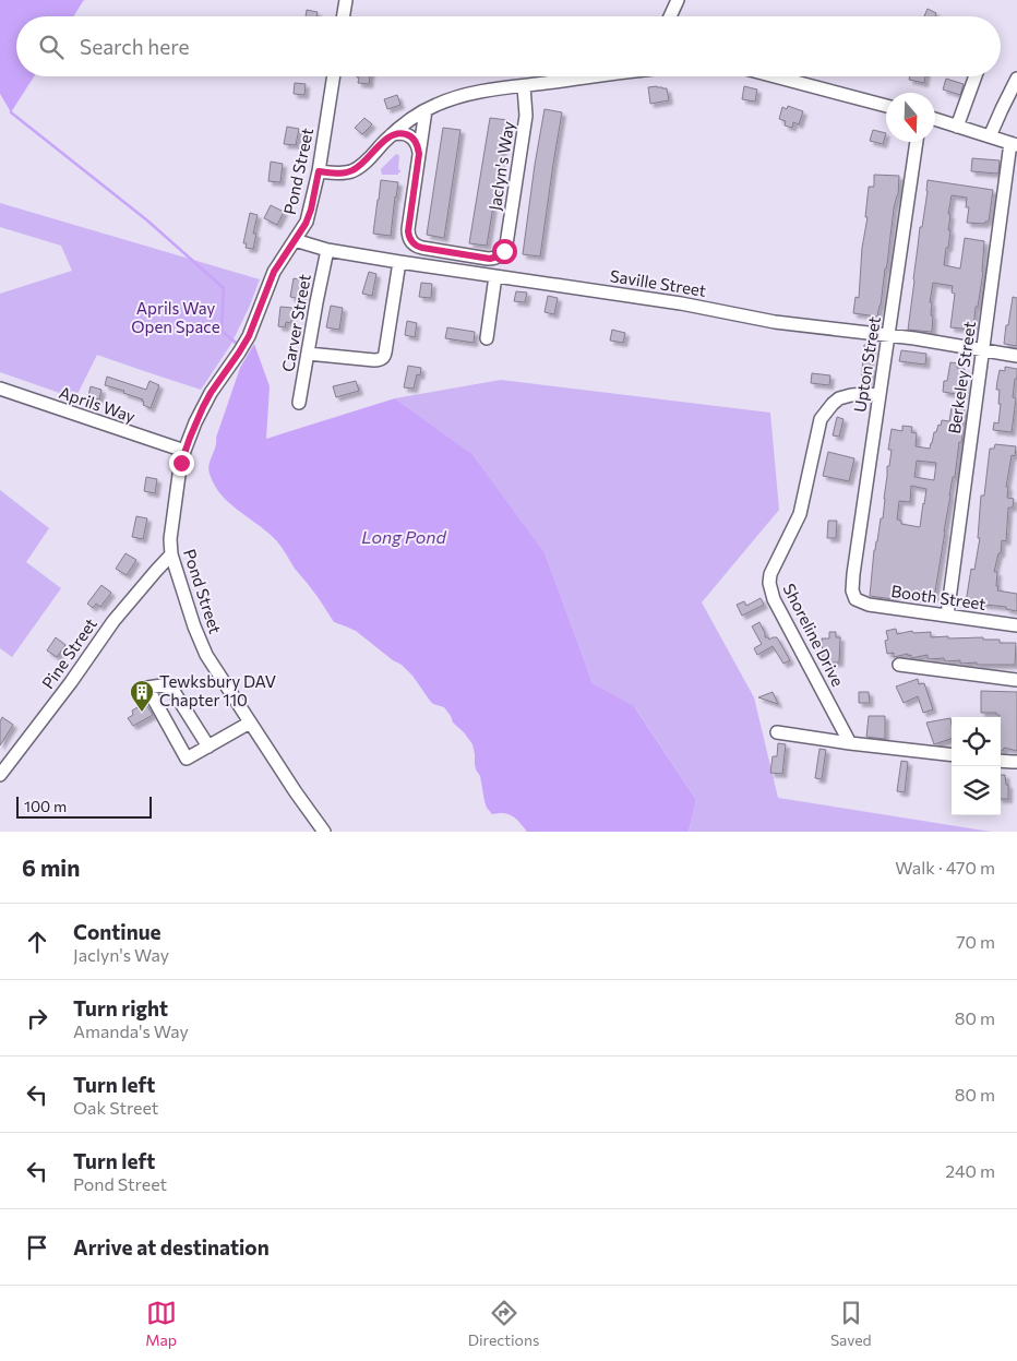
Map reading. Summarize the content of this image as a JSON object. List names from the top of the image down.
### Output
{
  "streets": {
    "street": [
      "Jaclyn's Way",
      "Pond Street",
      "Saville Street",
      "Carver Street",
      "Upton Street",
      "Berkeley Street",
      "Aprils Way",
      "Booth Street",
      "Shoreline Drive",
      "Pine Street"
    ]
  },
  "crossings": [
    ["Pond Street", "Saville Street"],
    ["Pond Street", "Aprils Way"],
    ["Pond Street", "Pine Street"],
    ["Saville Street", "Carver Street"],
    ["Saville Street", "Upton Street"],
    ["Saville Street", "Berkeley Street"],
    ["Upton Street", "Booth Street"],
    ["Upton Street", "Shoreline Drive"],
    ["Berkeley Street", "Booth Street"]
  ],
  "water": ["Long Pond"],
  "parks": ["Aprils Way Open Space"],
  "places": {
    "building": ["Tewksbury DAV Chapter 110"]
  },
  "scale_bar": "100 m",
  "north": "bottom",
  "page": {
    "search": "Search here",
    "scale": "100 m",
    "heading": ["6 min", "Walk · 470 m"],
    "list": [
      ["Continue", "Jaclyn's Way", "70 m"],
      ["Turn right", "Amanda's Way", "80 m"],
      ["Turn left", "Oak Street", "80 m"],
      ["Turn left", "Pond Street", "240 m"],
      "Arrive at destination"
    ],
    "nav": ["Map", "Directions", "Saved"]
  }
}
